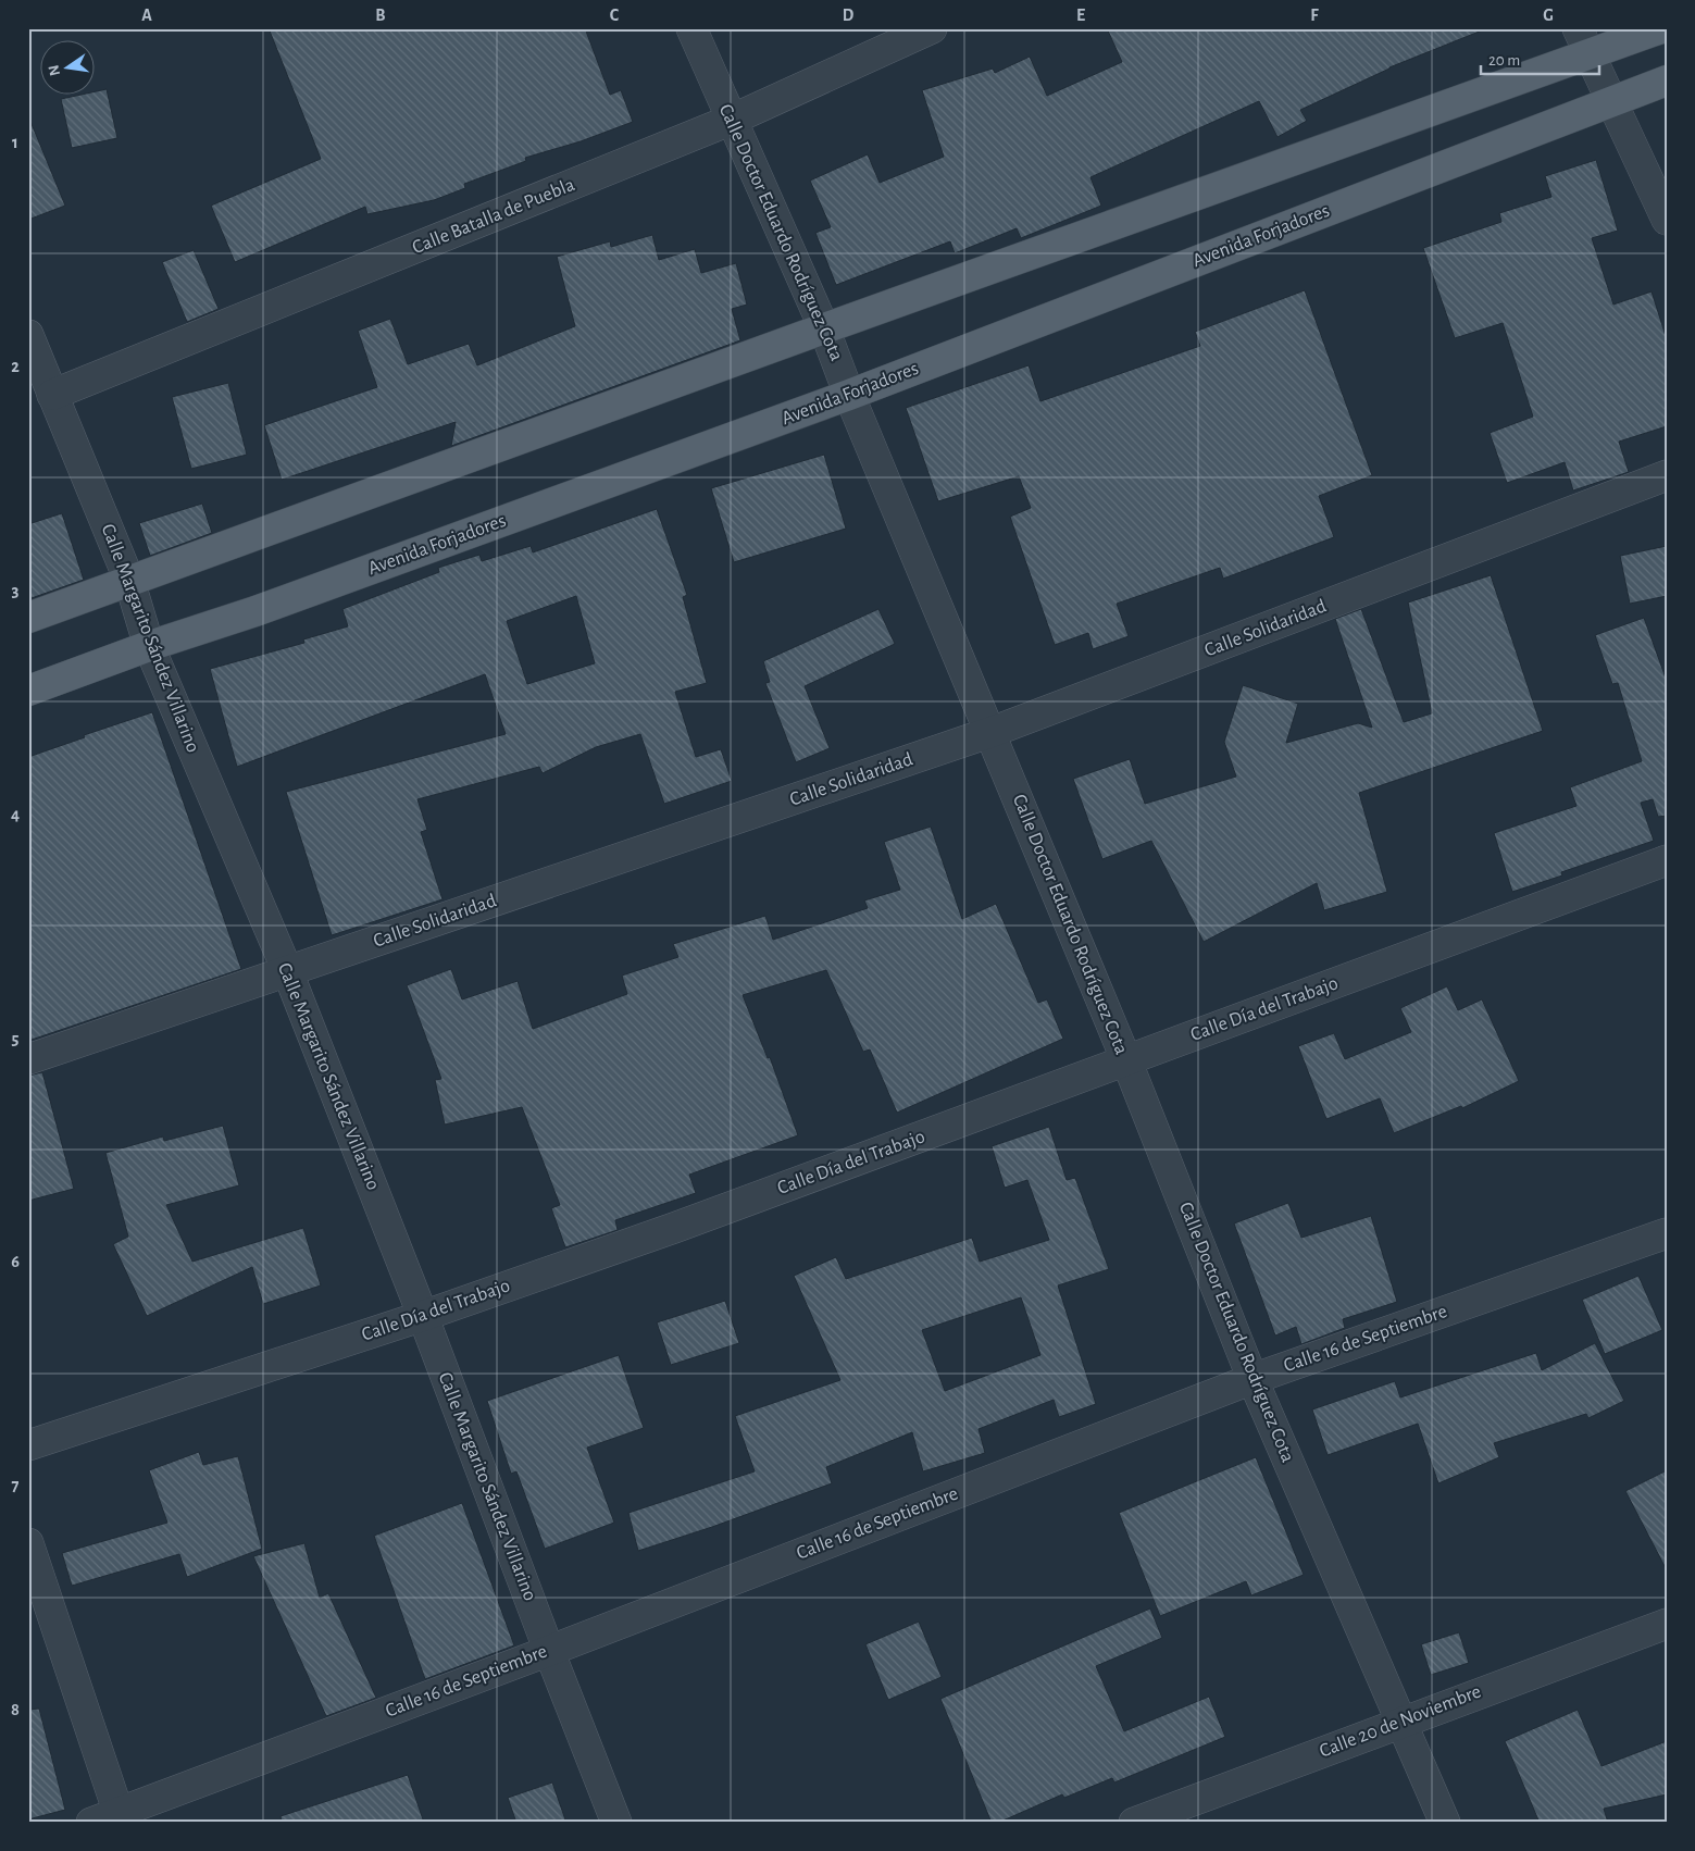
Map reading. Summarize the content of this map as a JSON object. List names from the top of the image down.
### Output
{
  "streets": {
    "main road": ["Avenida Forjadores"],
    "street": [
      "Calle Batalla de Puebla",
      "Calle Doctor Eduardo Rodríguez Cota",
      "Calle Solidaridad",
      "Calle Margarito Sández Villarino",
      "Calle Día del Trabajo",
      "Calle 16 de Septiembre",
      "Calle 20 de Noviembre"
    ]
  },
  "crossings": [
    ["Calle Batalla de Puebla", "Calle Doctor Eduardo Rodríguez Cota"],
    ["Calle Batalla de Puebla", "Calle Margarito Sández Villarino"],
    ["Calle Doctor Eduardo Rodríguez Cota", "Avenida Forjadores"],
    ["Calle Doctor Eduardo Rodríguez Cota", "Calle Solidaridad"],
    ["Calle Doctor Eduardo Rodríguez Cota", "Calle Día del Trabajo"],
    ["Calle Doctor Eduardo Rodríguez Cota", "Calle 16 de Septiembre"],
    ["Calle Doctor Eduardo Rodríguez Cota", "Calle 20 de Noviembre"],
    ["Avenida Forjadores", "Calle Margarito Sández Villarino"],
    ["Calle Solidaridad", "Calle Margarito Sández Villarino"],
    ["Calle Margarito Sández Villarino", "Calle Día del Trabajo"],
    ["Calle Margarito Sández Villarino", "Calle 16 de Septiembre"]
  ],
  "scale_bar": "20 m",
  "north": "left",
  "grid": {
    "columns": [
      "A",
      "B",
      "C",
      "D",
      "E",
      "F",
      "G"
    ],
    "rows": [
      "1",
      "2",
      "3",
      "4",
      "5",
      "6",
      "7",
      "8"
    ]
  }
}
